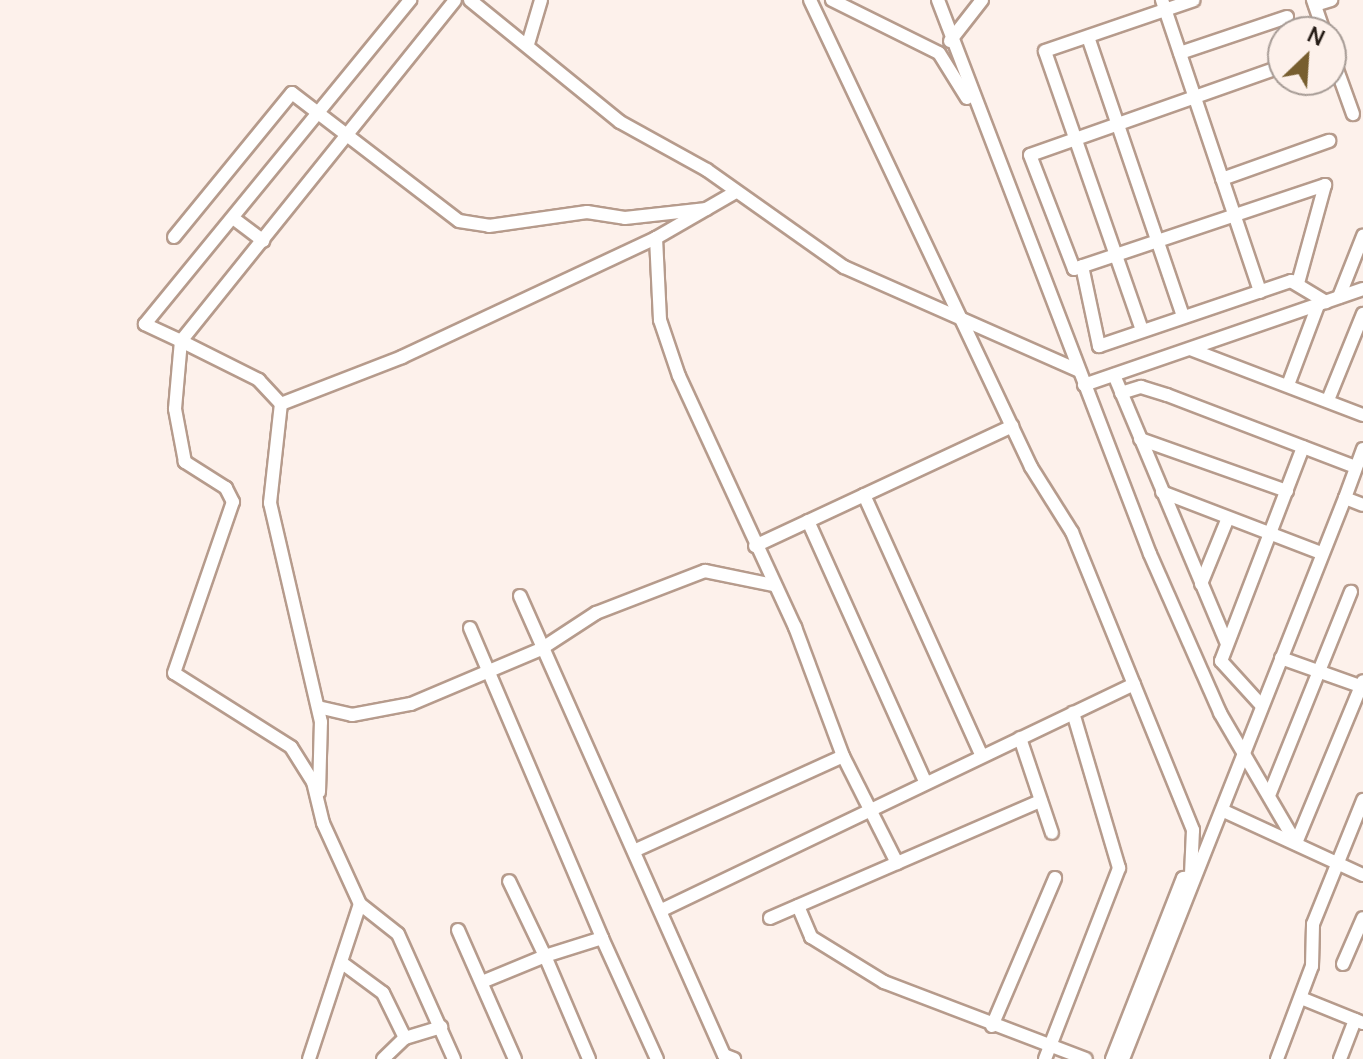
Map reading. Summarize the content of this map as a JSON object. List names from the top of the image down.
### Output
{
  "north": "top right"
}
